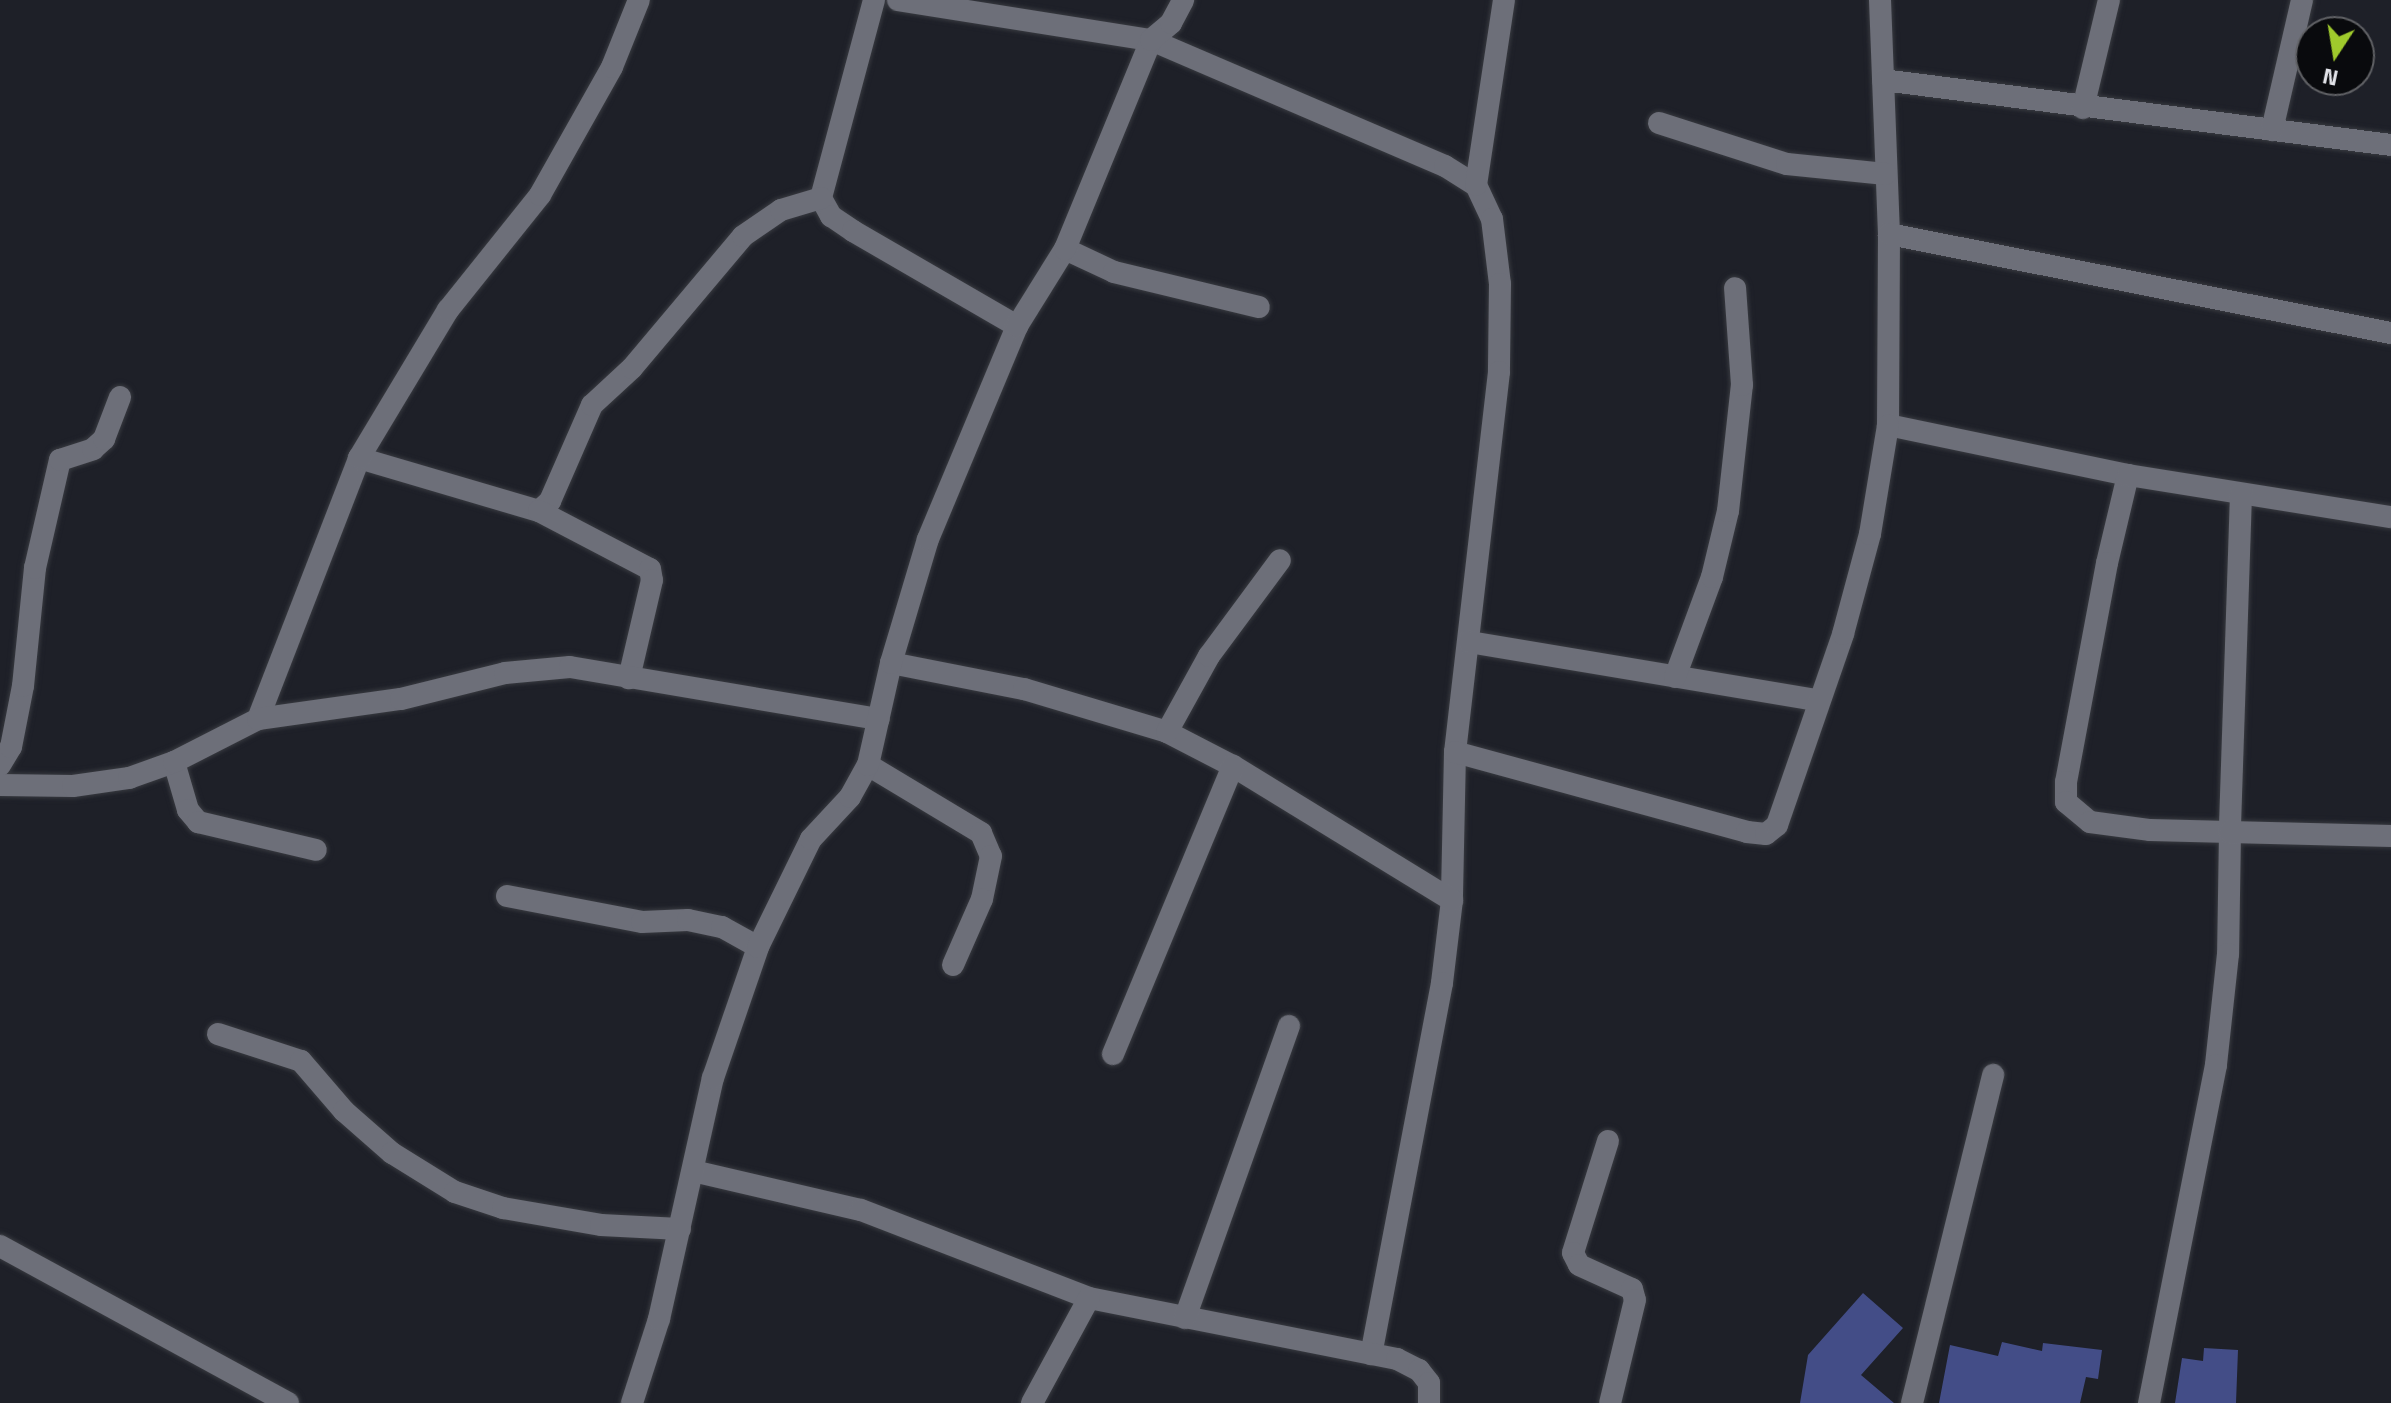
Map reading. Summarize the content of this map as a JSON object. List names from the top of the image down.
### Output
{
  "north": "bottom"
}
